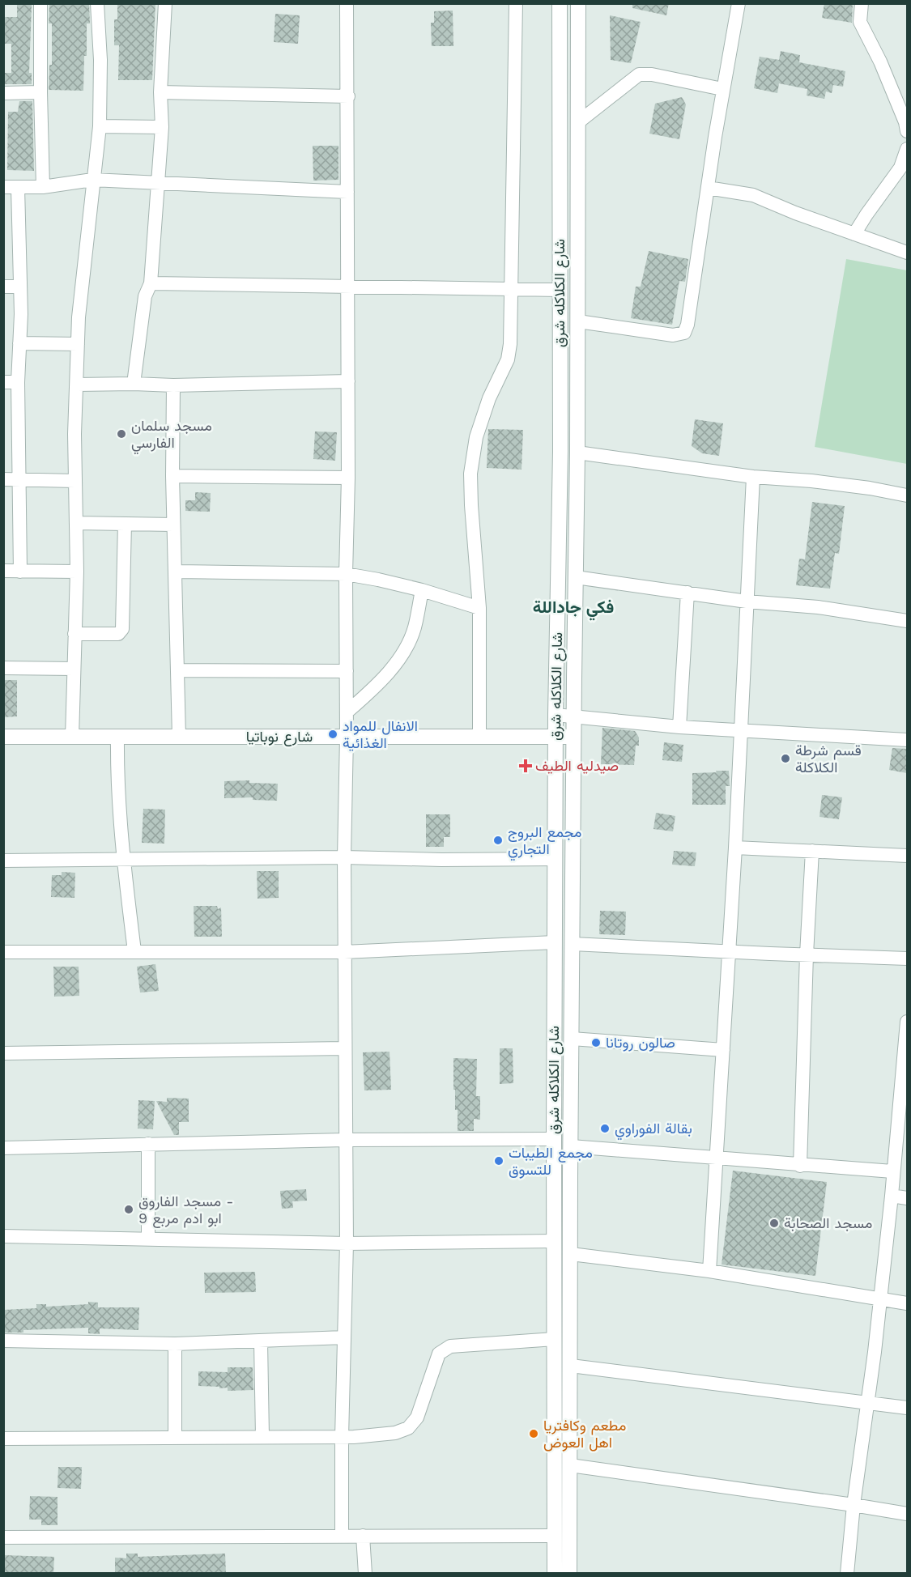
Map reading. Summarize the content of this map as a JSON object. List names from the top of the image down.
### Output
{
  "streets": {
    "street": ["شارع الكلاكله شرق", "شارع نوباتيا"]
  },
  "crossings": [
    ["شارع الكلاكله شرق", "شارع نوباتيا"]
  ],
  "districts": ["فكي جاداللة"],
  "places": {
    "other": [
      "مسجد سلمان الفارسي",
      "الانفال للمواد الغذائية",
      "قسم شرطة الكلاكلة",
      "مجمع البروج التجاري",
      "صالون روتانا",
      "بقالة الفوراوي",
      "مجمع الطيبات للتسوق",
      "مسجد الفاروق - ابو ادم مربع 9",
      "مسجد الصحابة",
      "مطعم وكافتريا اهل العوض"
    ],
    "health": ["صيدليه الطيف"]
  }
}
